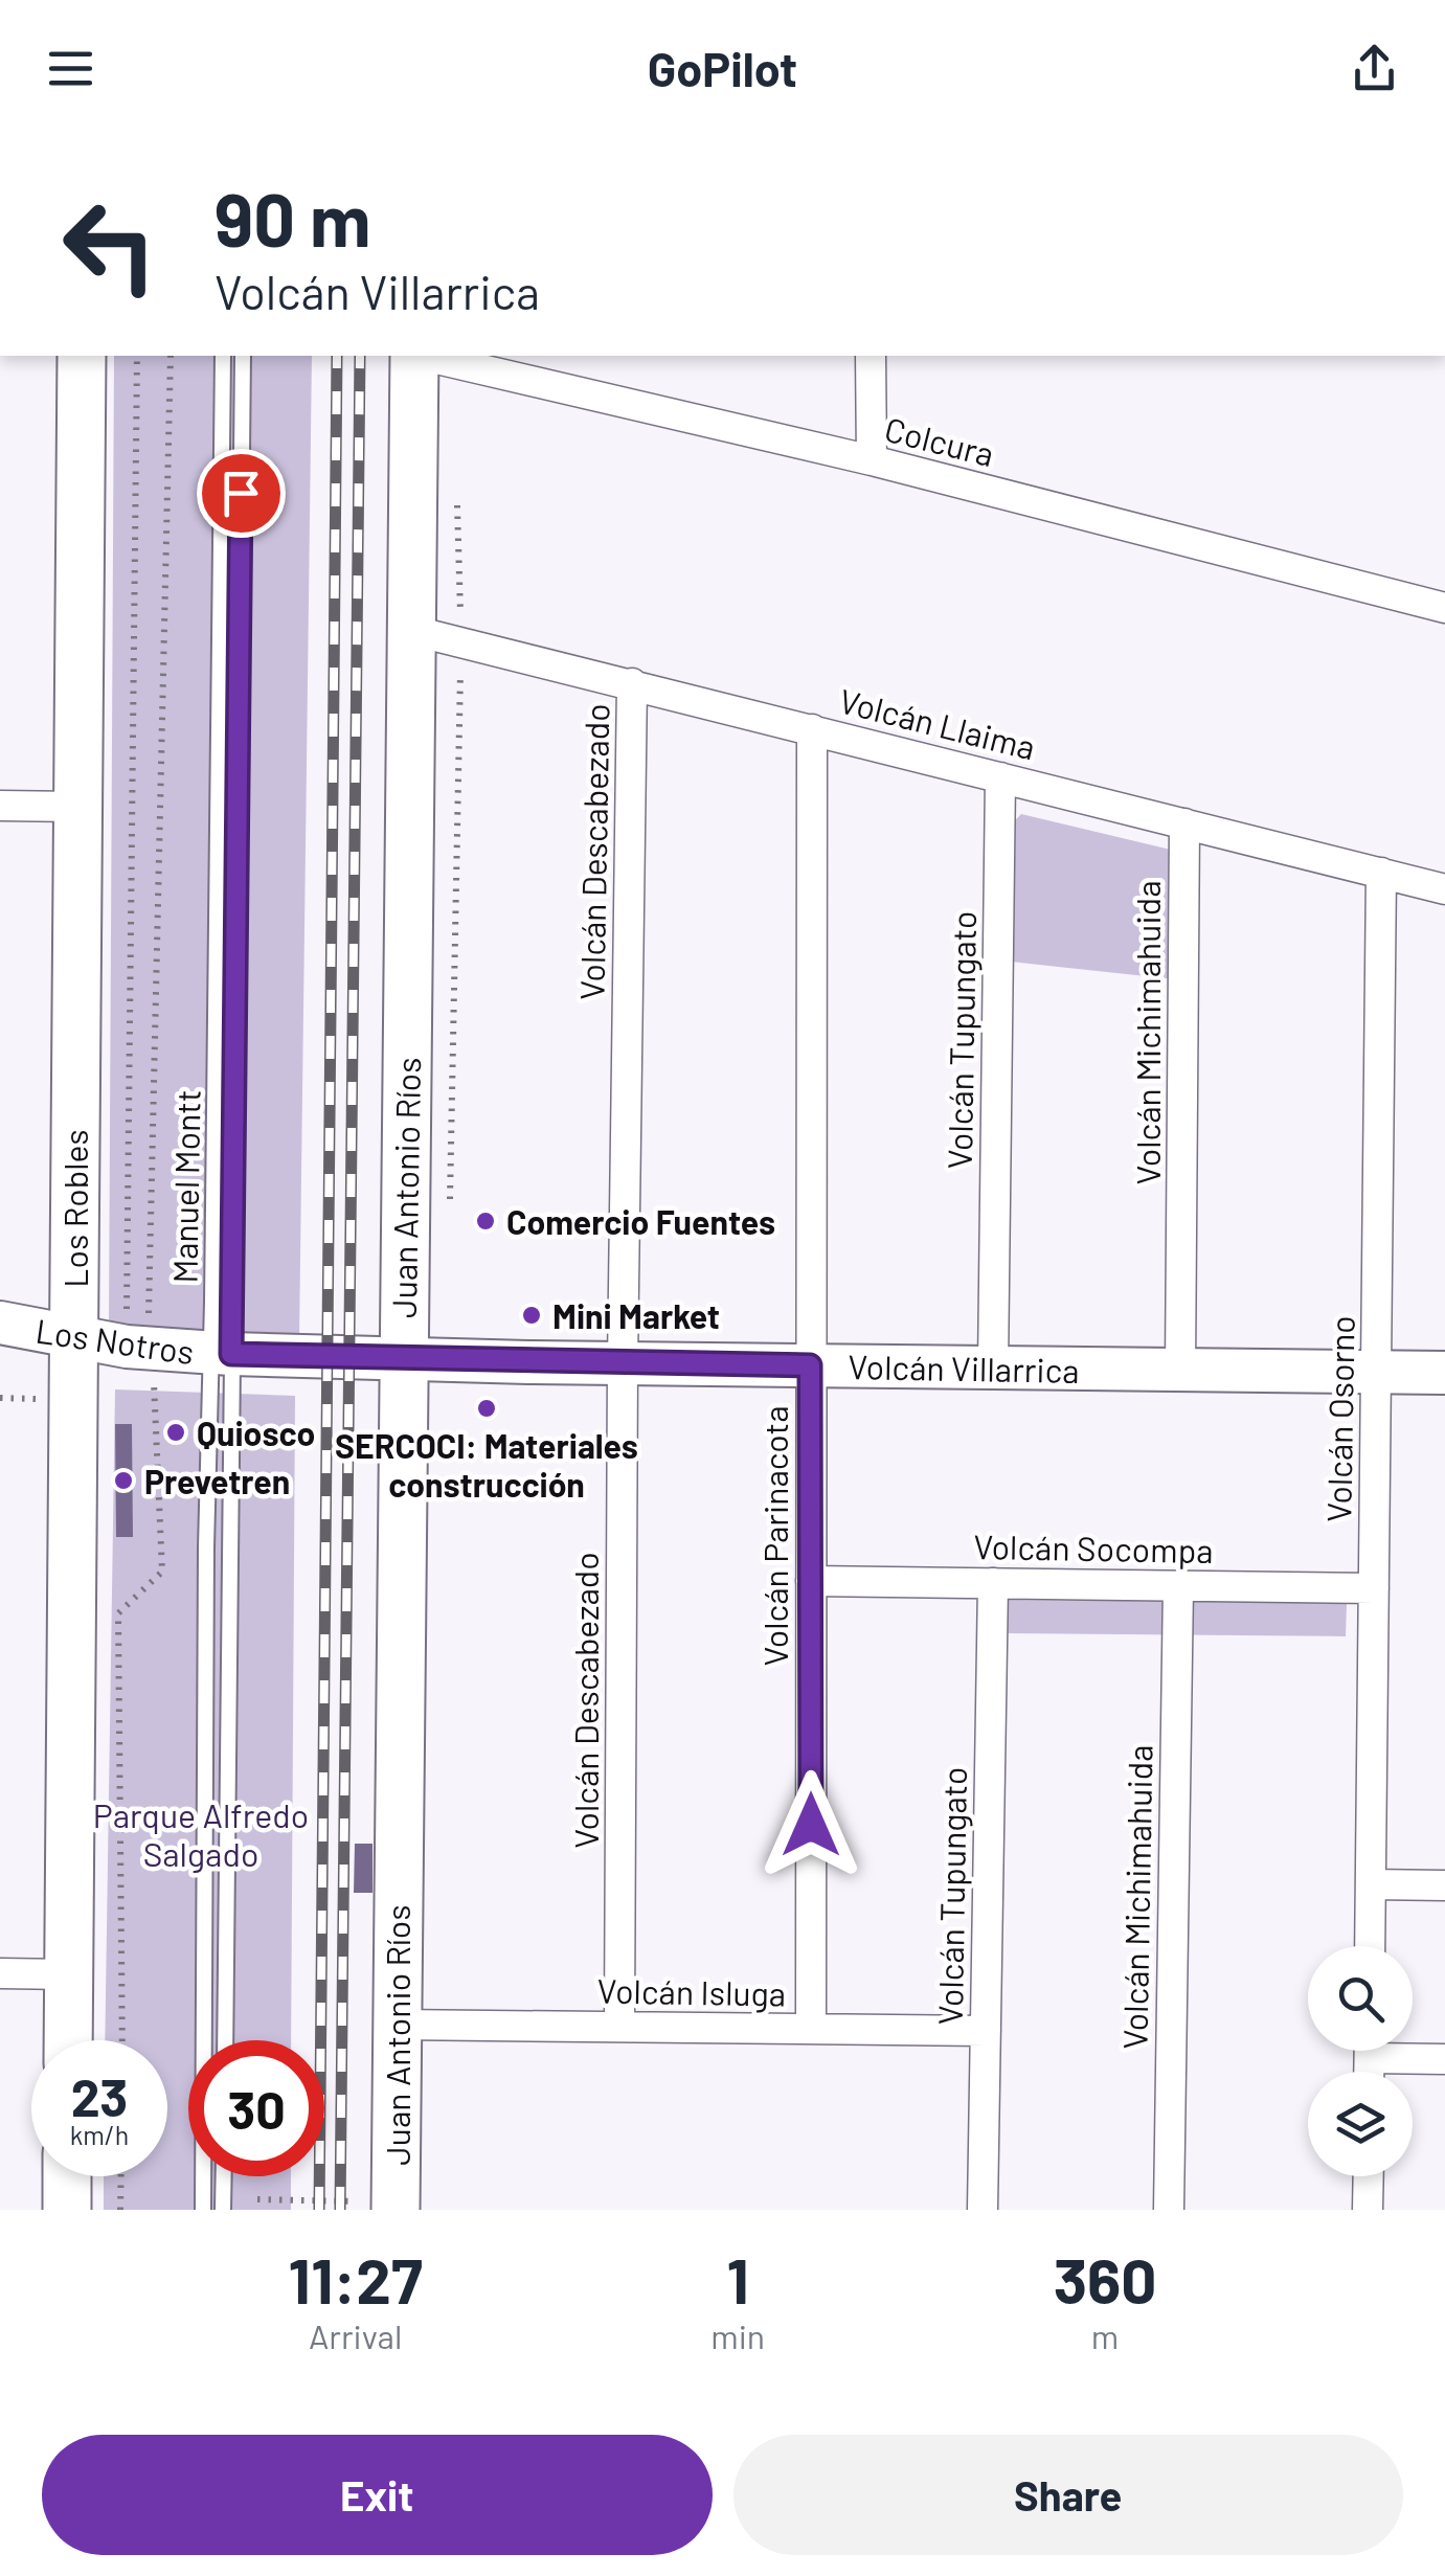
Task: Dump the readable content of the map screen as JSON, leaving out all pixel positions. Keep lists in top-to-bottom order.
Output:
{
  "streets": {
    "main road": ["Juan Antonio Ríos", "Los Robles"],
    "street": [
      "Colcura",
      "Volcán Llaima",
      "Volcán Descabezado",
      "Volcán Michimahuida",
      "Volcán Tupungato",
      "Los Notros",
      "Volcán Villarrica",
      "Volcán Osorno",
      "Volcán Parinacota",
      "Volcán Socompa",
      "Volcán Isluga"
    ],
    "lane": ["Manuel Montt"]
  },
  "crossings": [
    ["Volcán Llaima", "Volcán Descabezado"],
    ["Volcán Llaima", "Volcán Michimahuida"],
    ["Volcán Llaima", "Volcán Tupungato"],
    ["Volcán Llaima", "Juan Antonio Ríos"],
    ["Volcán Llaima", "Volcán Osorno"],
    ["Volcán Llaima", "Volcán Parinacota"],
    ["Volcán Descabezado", "Volcán Villarrica"],
    ["Volcán Descabezado", "Volcán Isluga"],
    ["Volcán Michimahuida", "Volcán Villarrica"],
    ["Volcán Michimahuida", "Volcán Socompa"],
    ["Volcán Tupungato", "Volcán Villarrica"],
    ["Volcán Tupungato", "Volcán Socompa"],
    ["Volcán Tupungato", "Volcán Isluga"],
    ["Manuel Montt", "Los Notros"],
    ["Manuel Montt", "Volcán Villarrica"],
    ["Juan Antonio Ríos", "Volcán Villarrica"],
    ["Juan Antonio Ríos", "Volcán Isluga"],
    ["Los Robles", "Los Notros"],
    ["Los Notros", "Volcán Villarrica"],
    ["Volcán Villarrica", "Volcán Osorno"],
    ["Volcán Villarrica", "Volcán Parinacota"],
    ["Volcán Osorno", "Volcán Socompa"],
    ["Volcán Parinacota", "Volcán Socompa"],
    ["Volcán Parinacota", "Volcán Isluga"]
  ],
  "parks": ["Parque Alfredo Salgado"],
  "places": [
    "Comercio Fuentes",
    "Mini Market",
    "SERCOCI: Materiales construcción",
    "Quiosco",
    "Prevetren"
  ],
  "page": {
    "header": "GoPilot",
    "turn": ["90 m", "Volcán Villarrica"],
    "speed": "23 km/h",
    "limit": "30",
    "eta": [
      "11:27",
      "Arrival",
      "1",
      "min",
      "360",
      "m"
    ],
    "buttons": ["Exit", "Share"]
  }
}
